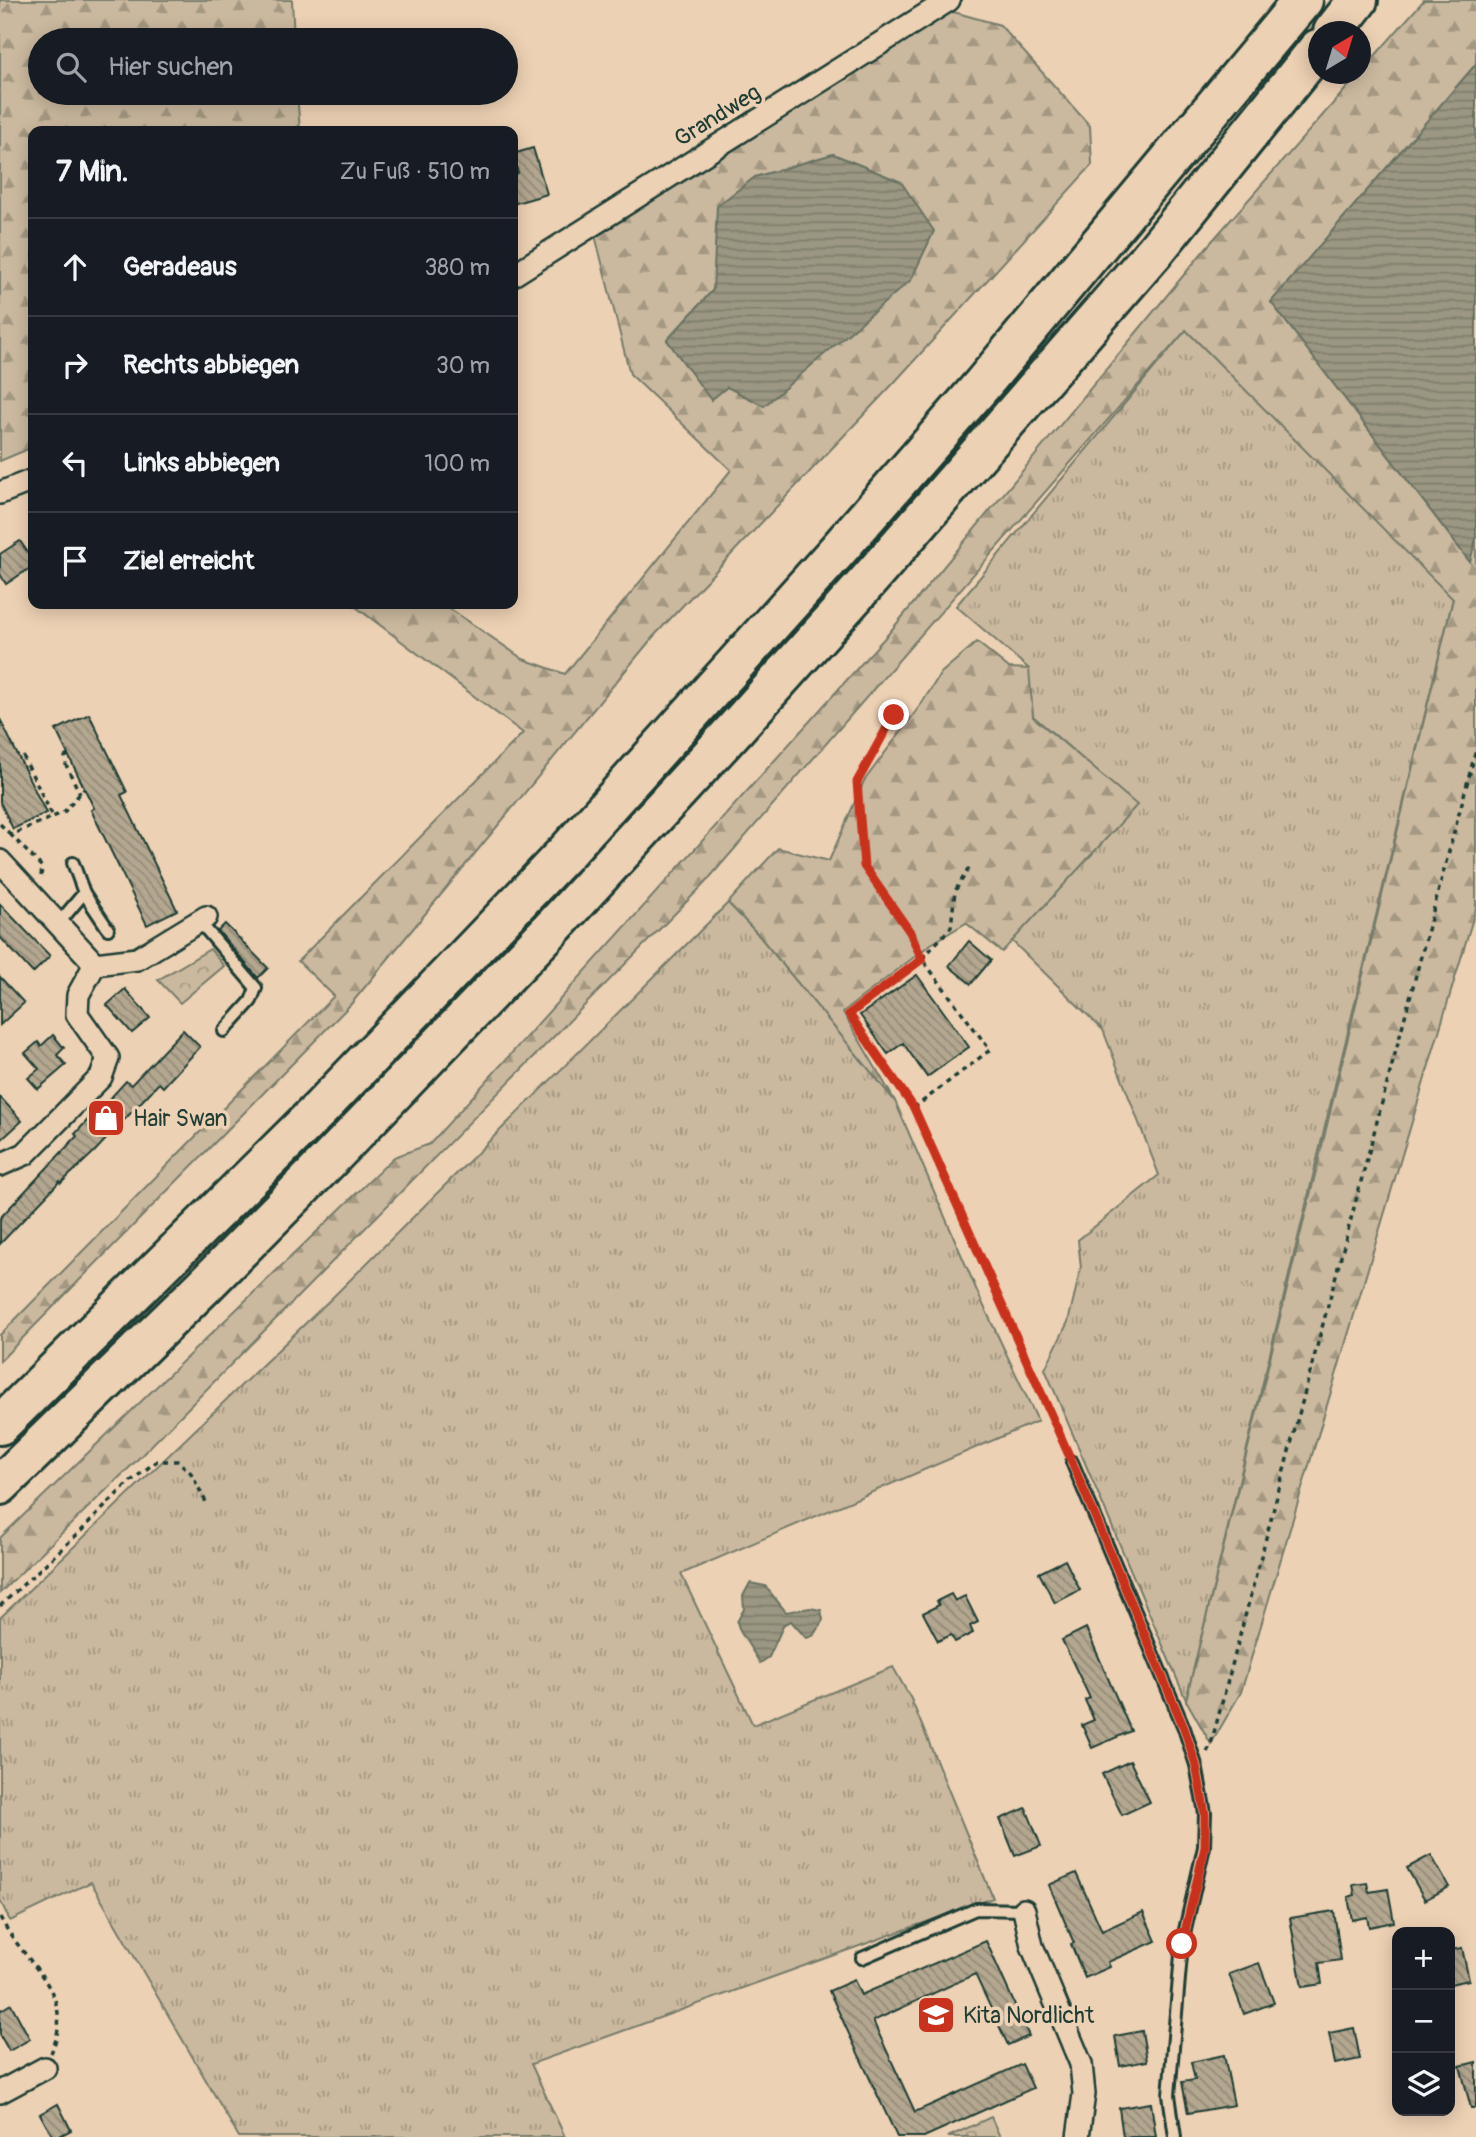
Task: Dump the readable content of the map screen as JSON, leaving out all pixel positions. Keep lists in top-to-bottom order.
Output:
{
  "streets": {
    "street": ["Grandweg"]
  },
  "places": {
    "shop": ["Hair Swan"],
    "school or university": ["Kita Nordlicht"]
  },
  "north": "top right",
  "page": {
    "search": "Hier suchen",
    "heading": ["7 Min.", "Zu Fuß · 510 m"],
    "list": [
      ["Geradeaus", "380 m"],
      ["Rechts abbiegen", "30 m"],
      ["Links abbiegen", "100 m"],
      "Ziel erreicht"
    ],
    "map_buttons": ["+", "−"]
  }
}
